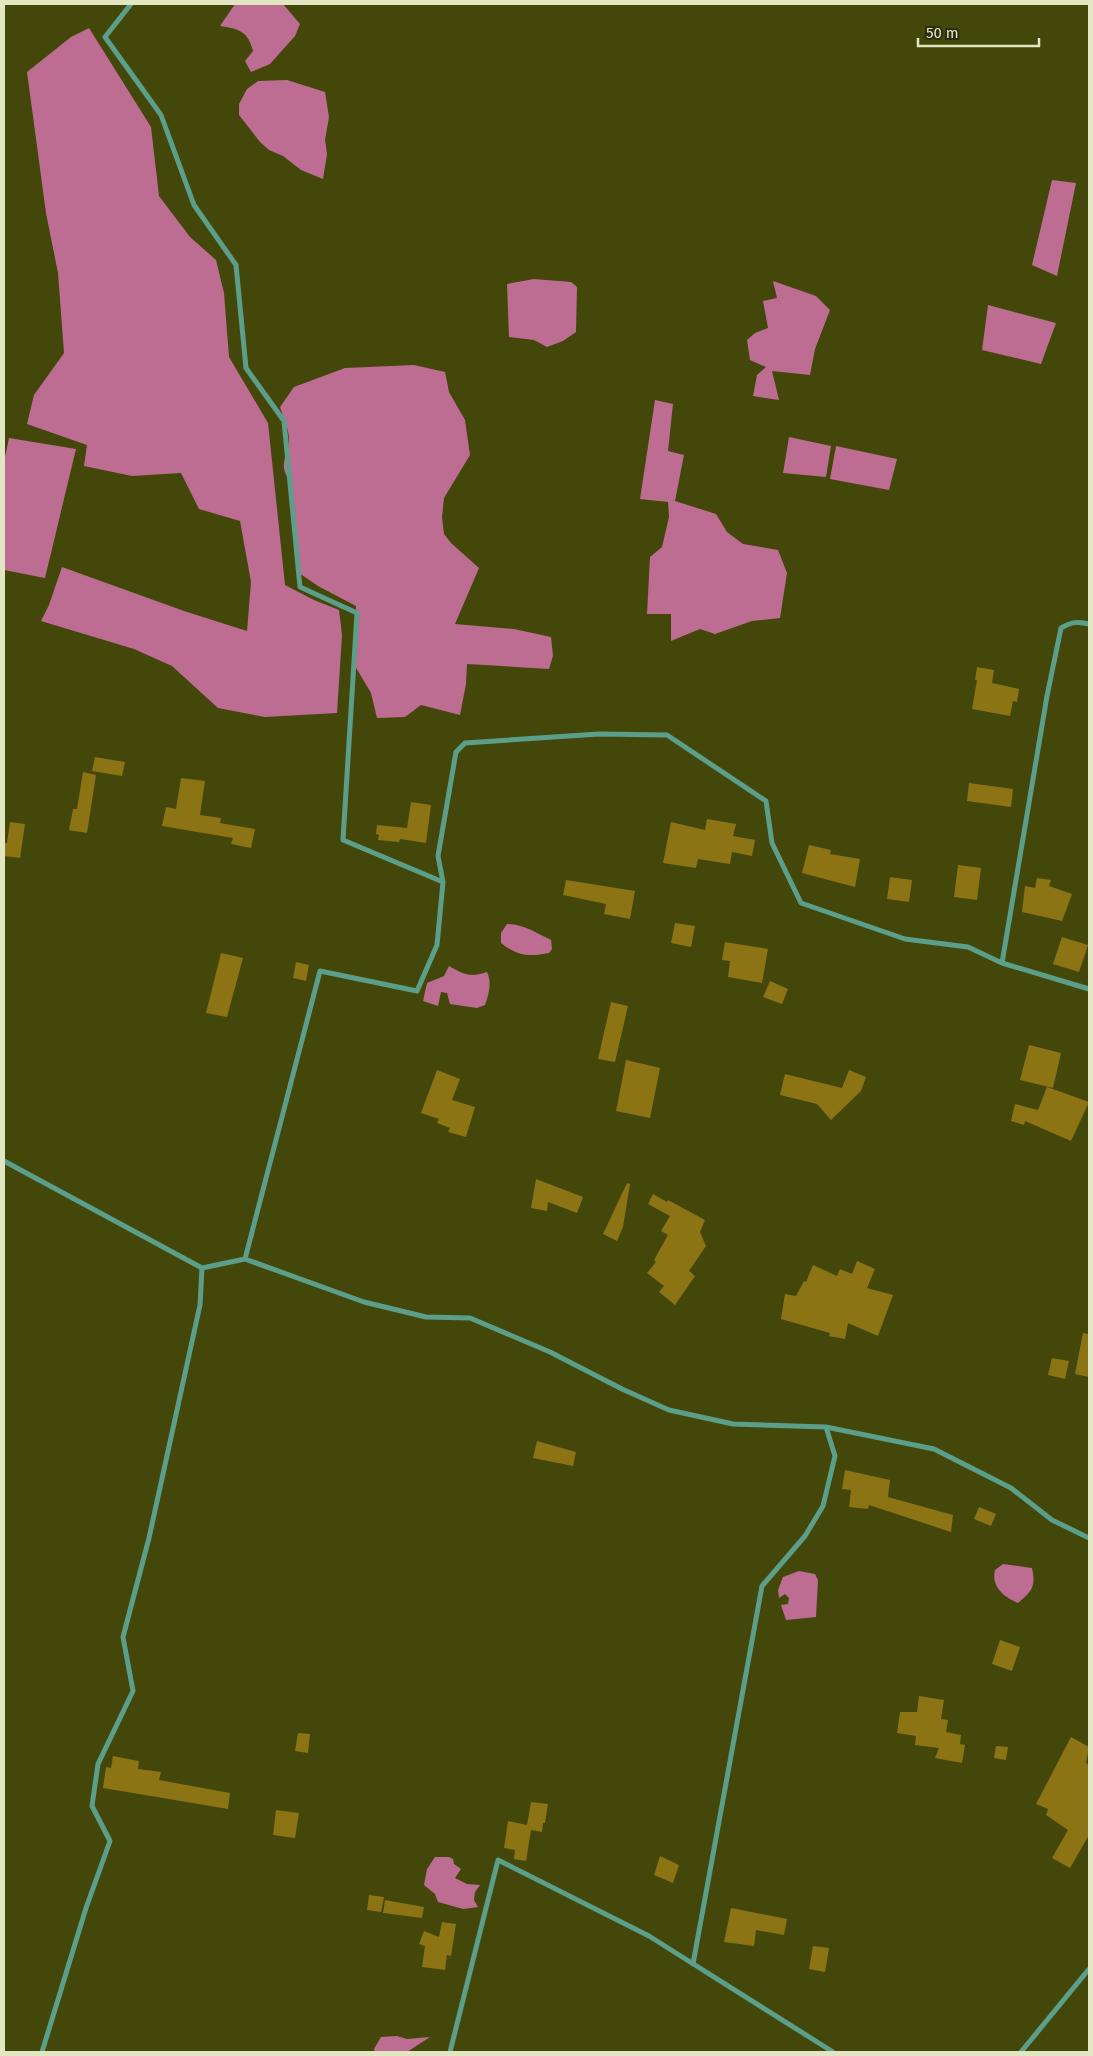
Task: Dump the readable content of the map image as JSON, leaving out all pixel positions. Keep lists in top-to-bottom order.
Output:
{
  "scale_bar": "50 m"
}
